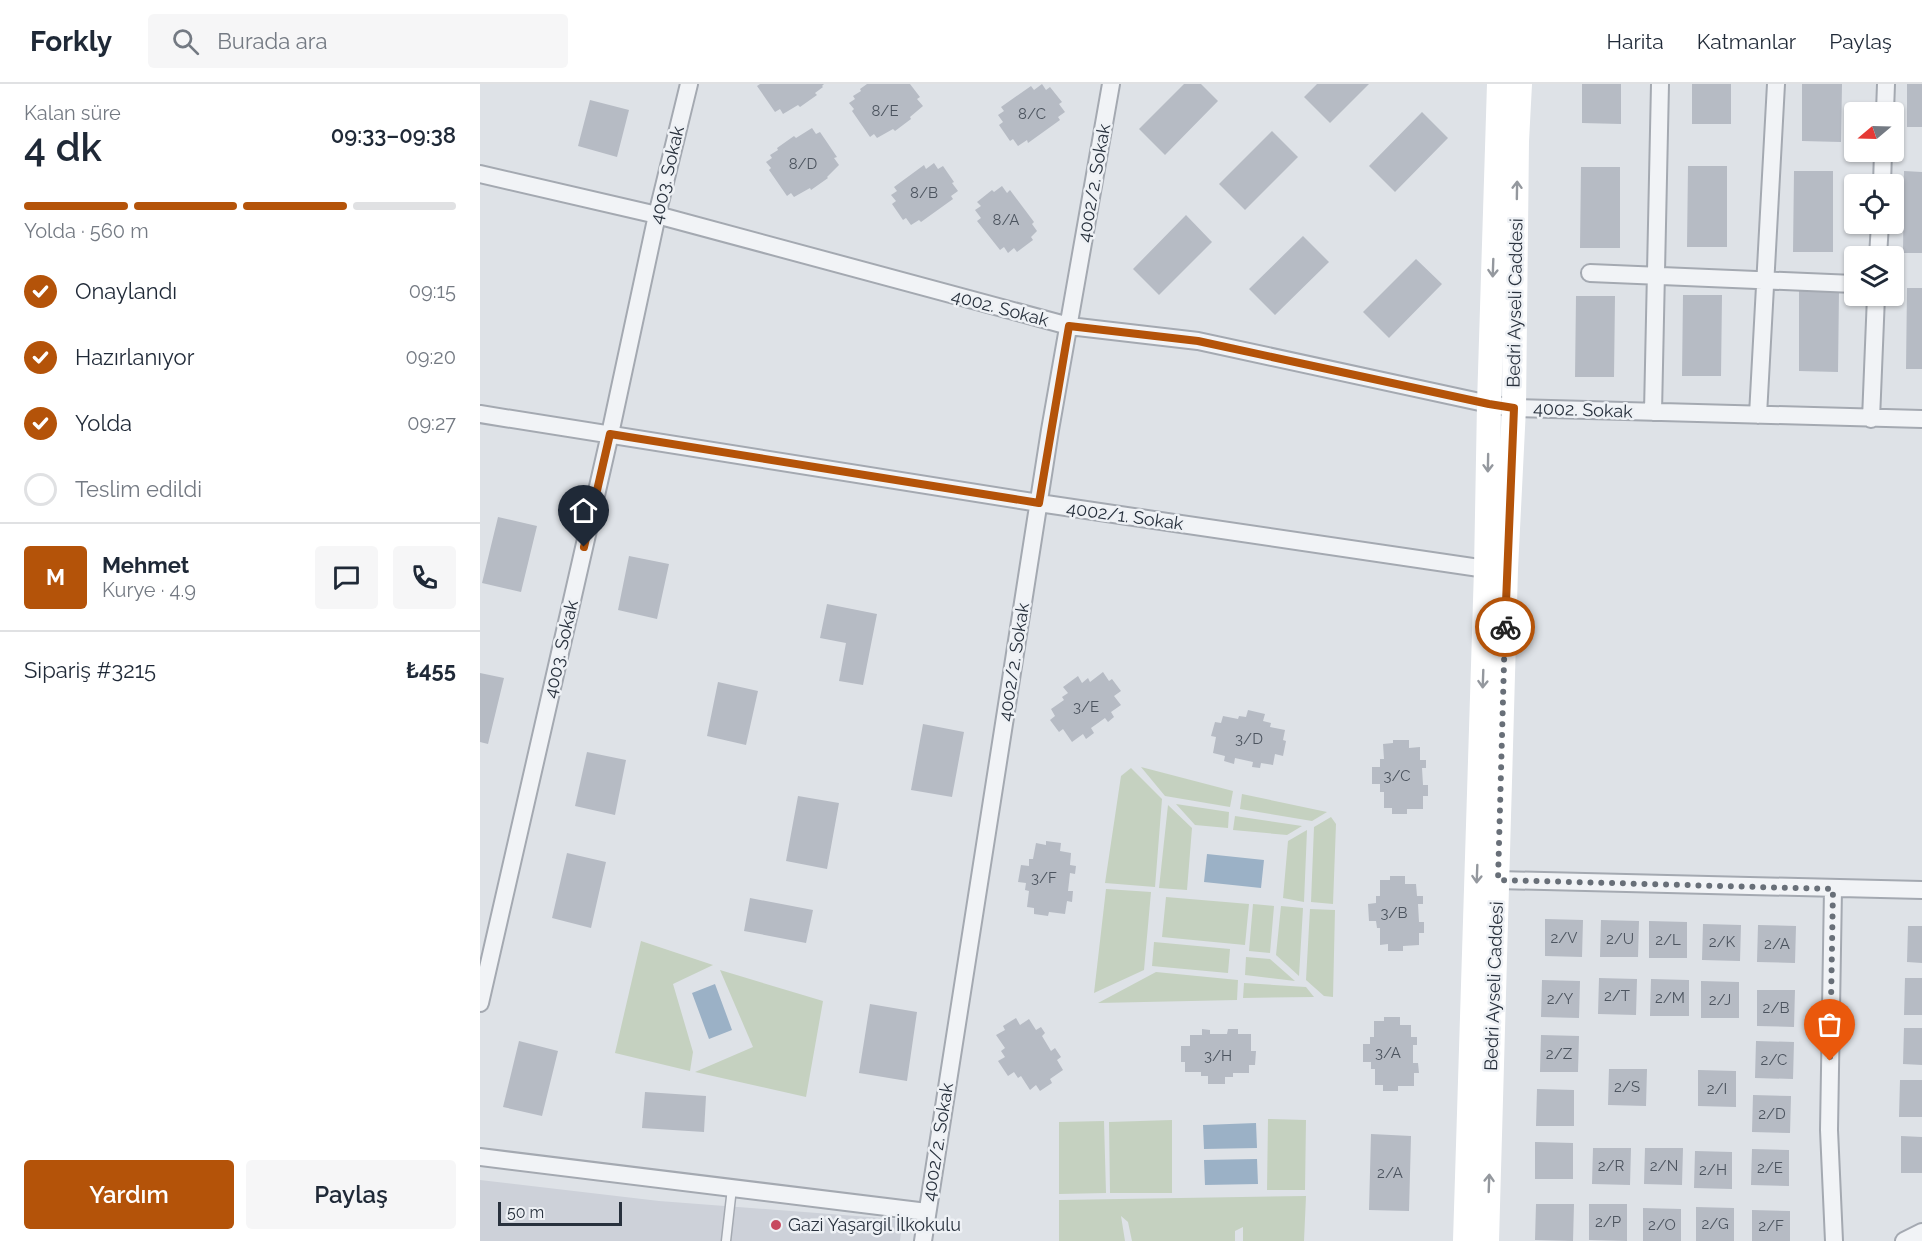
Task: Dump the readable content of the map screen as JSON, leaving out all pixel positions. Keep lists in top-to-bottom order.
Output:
{
  "streets": {
    "main road": ["Bedri Ayseli Caddesi"],
    "street": [
      "4003. Sokak",
      "4002/2. Sokak",
      "4002. Sokak",
      "4002/1. Sokak"
    ]
  },
  "crossings": [
    ["4003. Sokak", "4002. Sokak"],
    ["4003. Sokak", "4002/1. Sokak"],
    ["4002/2. Sokak", "4002. Sokak"],
    ["4002/2. Sokak", "4002/1. Sokak"],
    ["Bedri Ayseli Caddesi", "4002. Sokak"],
    ["Bedri Ayseli Caddesi", "4002/1. Sokak"]
  ],
  "places": ["Gazi Yaşargil İlkokulu"],
  "house_numbers": [
    "8/E",
    "8/C",
    "8/D",
    "8/B",
    "8/A",
    "3/E",
    "3/D",
    "3/C",
    "3/F",
    "3/B",
    "2/V",
    "2/U",
    "2/L",
    "2/K",
    "2/A",
    "2/T",
    "2/M",
    "2/Y",
    "2/J",
    "2/B",
    "3/A",
    "2/Z",
    "3/H",
    "2/C",
    "2/S",
    "2/I",
    "2/D",
    "2/R",
    "2/N",
    "2/E",
    "2/H",
    "2/A",
    "2/P",
    "2/G",
    "2/O",
    "2/F"
  ],
  "scale_bar": "50 m",
  "north": "left",
  "page": {
    "header": "Forkly",
    "search": "Burada ara",
    "nav": ["Harita", "Katmanlar", "Paylaş"],
    "heading": ["4 dk", "Kalan süre", "09:33–09:38"],
    "panel": [
      "Mehmet",
      "Kurye · 4.9",
      "Sipariş #3215",
      "₺455"
    ],
    "bar": "Yolda · 560 m",
    "list": [
      ["Onaylandı", "09:15"],
      ["Hazırlanıyor", "09:20"],
      ["Yolda", "09:27"],
      "Teslim edildi"
    ],
    "round": "M",
    "buttons": ["Yardım", "Paylaş"],
    "scale": "50 m"
  }
}
